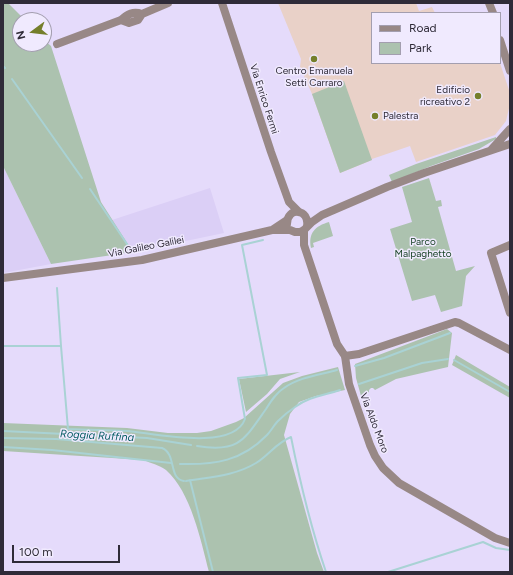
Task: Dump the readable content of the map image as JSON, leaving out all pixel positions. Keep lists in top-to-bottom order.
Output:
{
  "streets": {
    "street": ["Via Enrico Fermi", "Via Galileo Galilei", "Via Aldo Moro"]
  },
  "crossings": [
    ["Via Galileo Galilei", "Via Aldo Moro"]
  ],
  "water": ["Roggia Ruffina"],
  "parks": ["Parco Malpaghetto"],
  "places": ["Centro Emanuela Setti Carraro", "Edificio ricreativo 2", "Palestra"],
  "legend": ["Road", "Park"],
  "scale_bar": "100 m",
  "north": "left"
}
